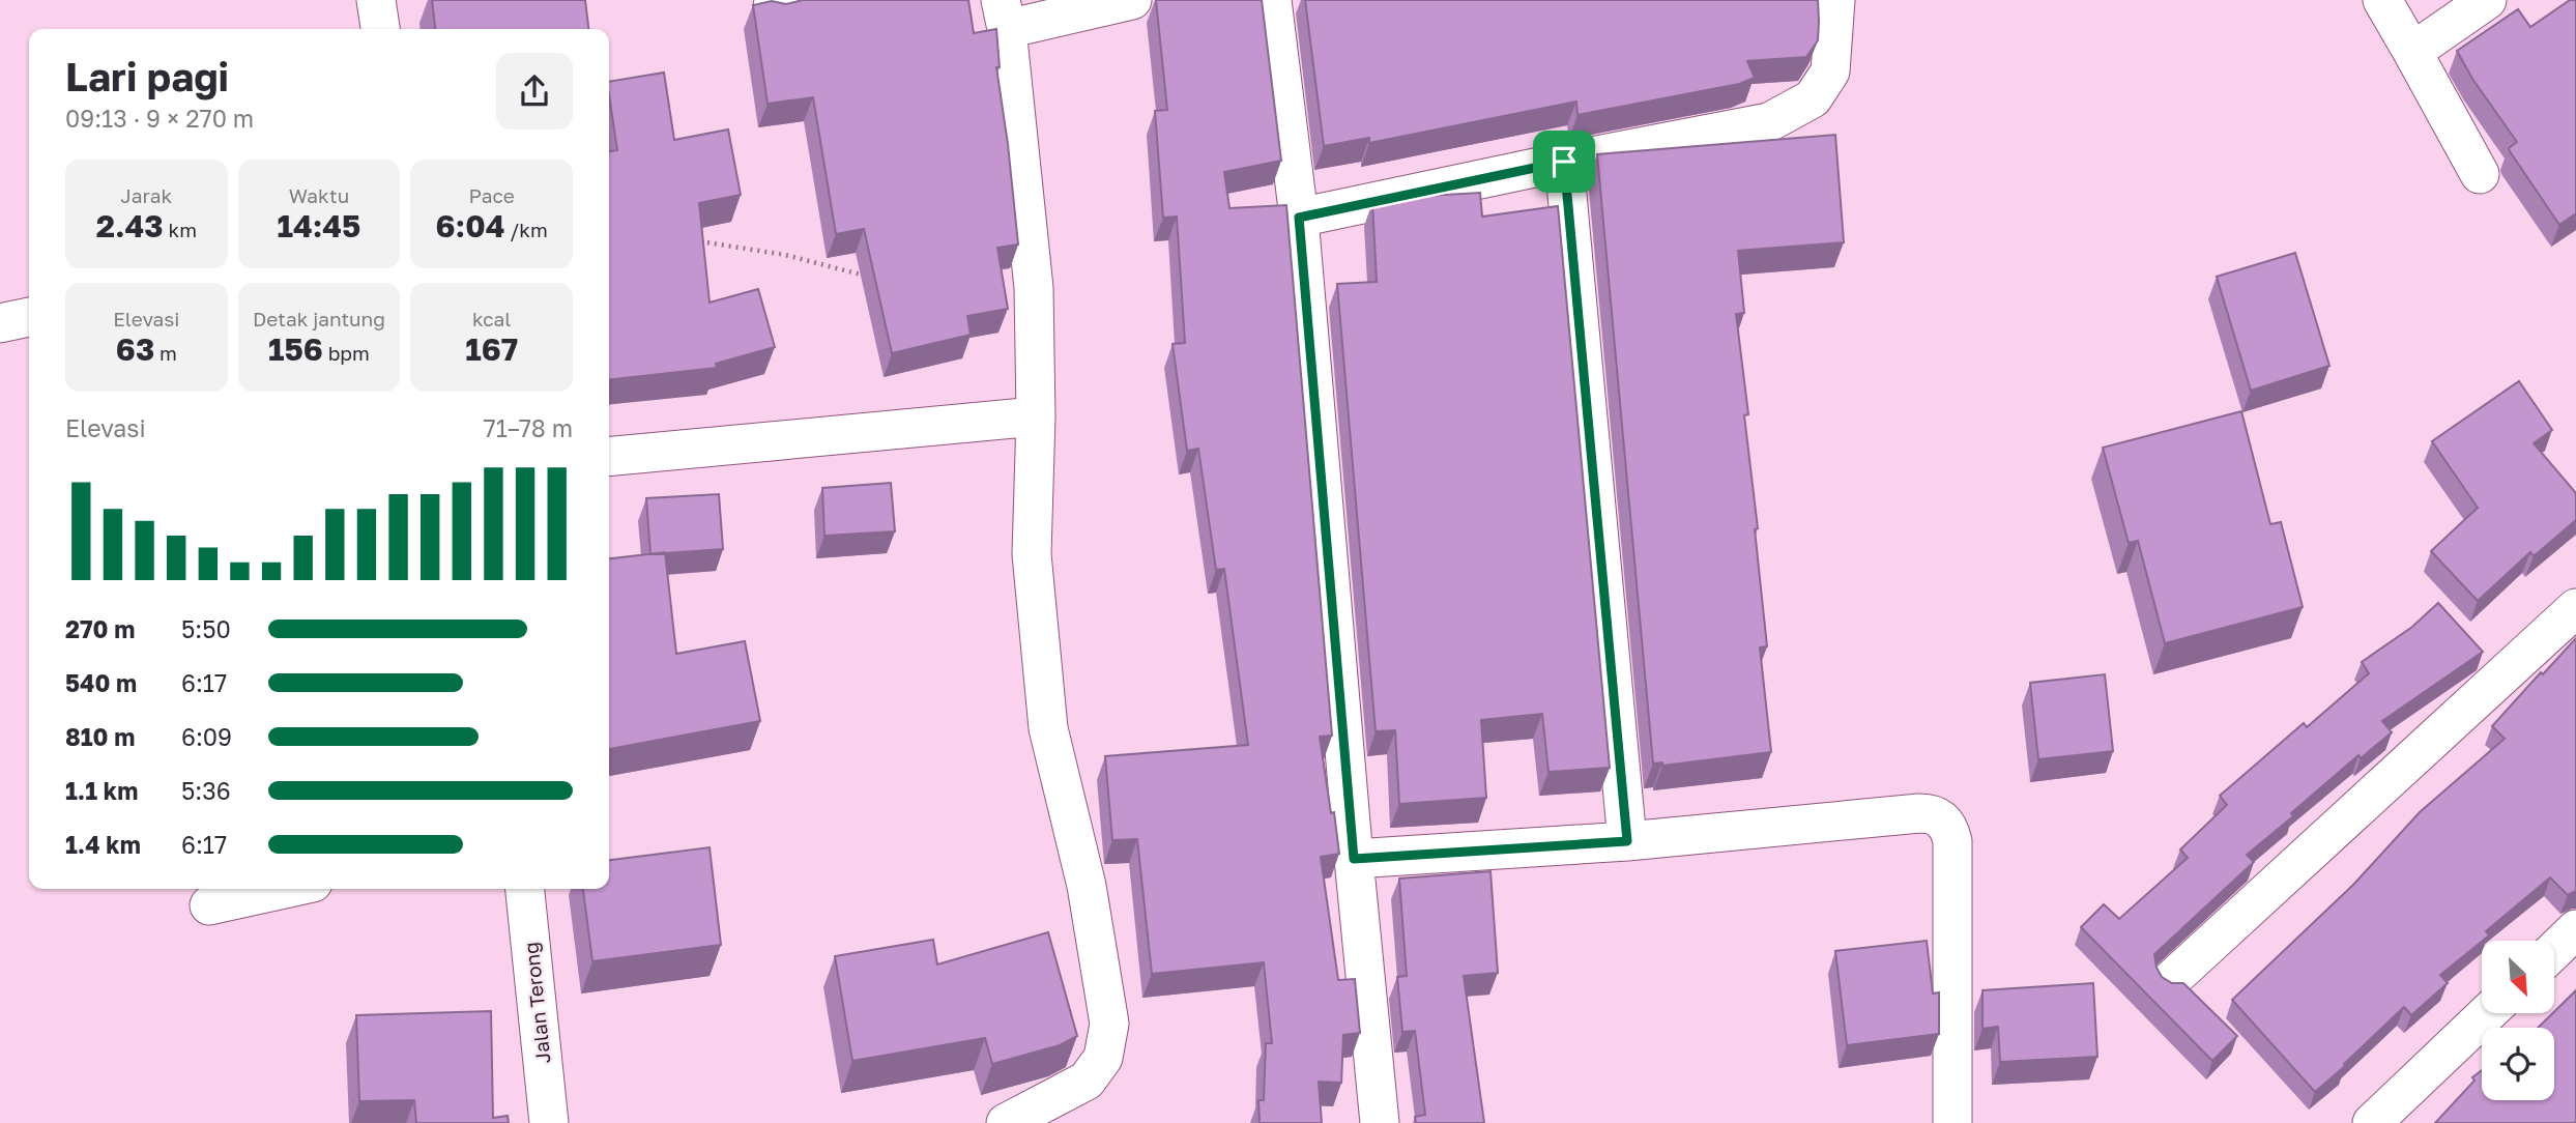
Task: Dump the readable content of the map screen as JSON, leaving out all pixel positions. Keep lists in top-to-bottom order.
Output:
{
  "streets": {
    "street": ["Jalan Terong"]
  },
  "north": "bottom right",
  "page": {
    "heading": ["Lari pagi", "09:13 · 9 × 270 m"],
    "stats": [
      ["Jarak", "2.43 km"],
      ["Waktu", "14:45"],
      ["Pace", "6:04 /km"],
      ["Elevasi", "63 m"],
      ["Detak jantung", "156 bpm"],
      ["kcal", "167"]
    ],
    "chart": ["Elevasi", "71–78 m"],
    "list": [
      {
        "name": "270 m",
        "note": "5:50"
      },
      {
        "name": "540 m",
        "note": "6:17"
      },
      {
        "name": "810 m",
        "note": "6:09"
      },
      {
        "name": "1.1 km",
        "note": "5:36"
      },
      {
        "name": "1.4 km",
        "note": "6:17"
      }
    ]
  }
}
